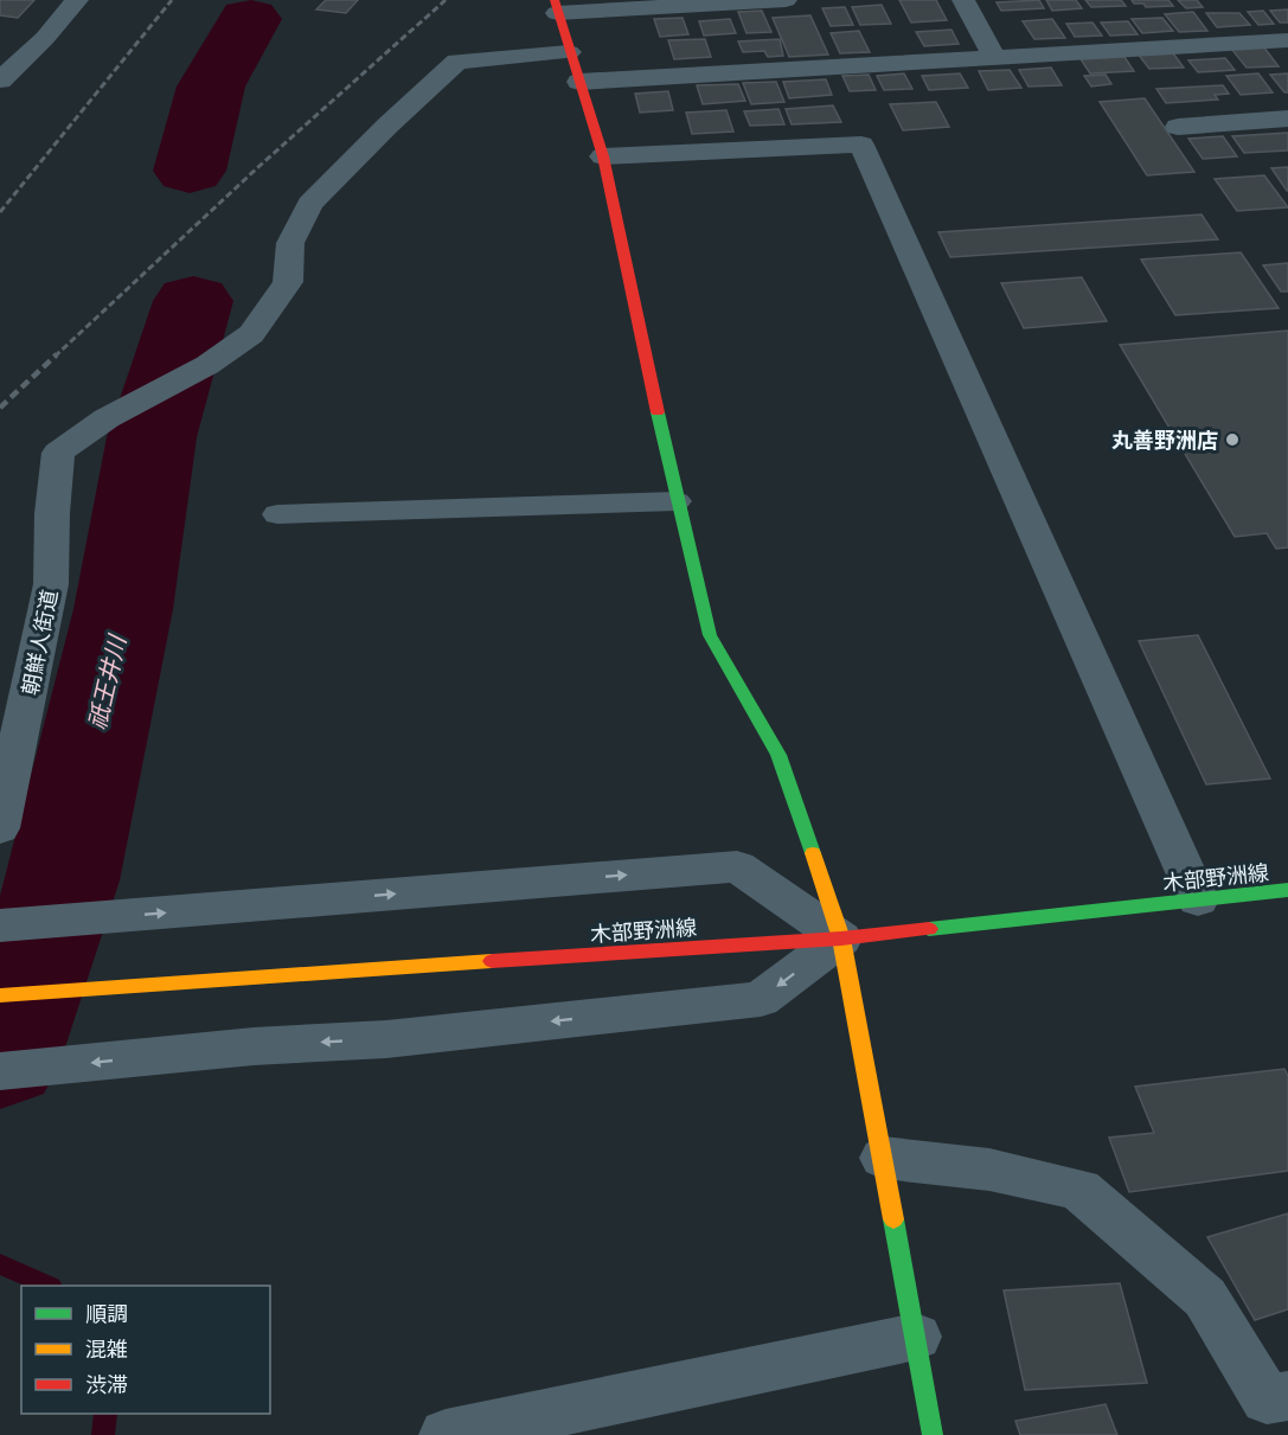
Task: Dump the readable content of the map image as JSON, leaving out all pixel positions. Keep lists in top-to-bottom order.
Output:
{
  "streets": {
    "street": ["朝鮮人街道", "木部野洲線"]
  },
  "water": ["祇王井川"],
  "places": ["丸善野洲店"],
  "legend": ["順調", "混雑", "渋滞"]
}
